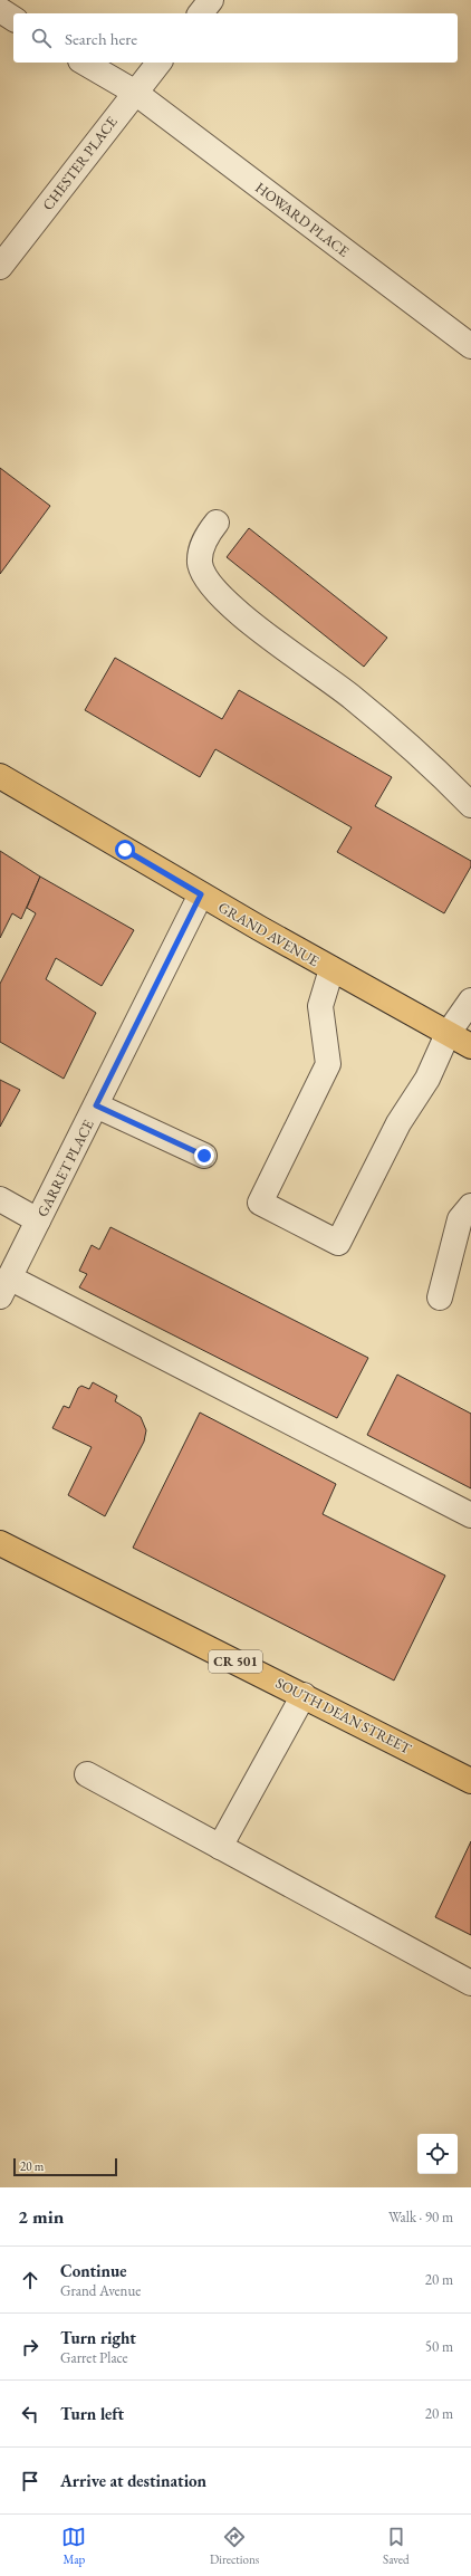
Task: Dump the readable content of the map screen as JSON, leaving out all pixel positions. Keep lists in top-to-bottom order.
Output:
{
  "streets": {
    "main road": ["GRAND AVENUE", "CR 501", "SOUTH DEAN STREET"],
    "street": ["CHESTER PLACE", "HOWARD PLACE", "GARRET PLACE"]
  },
  "crossings": [
    ["CHESTER PLACE", "HOWARD PLACE"],
    ["GRAND AVENUE", "GARRET PLACE"]
  ],
  "scale_bar": "20 m",
  "page": {
    "search": "Search here",
    "scale": "20 m",
    "heading": ["2 min", "Walk · 90 m"],
    "list": [
      ["Continue", "Grand Avenue", "20 m"],
      ["Turn right", "Garret Place", "50 m"],
      ["Turn left", "20 m"],
      "Arrive at destination"
    ],
    "nav": ["Map", "Directions", "Saved"]
  }
}
